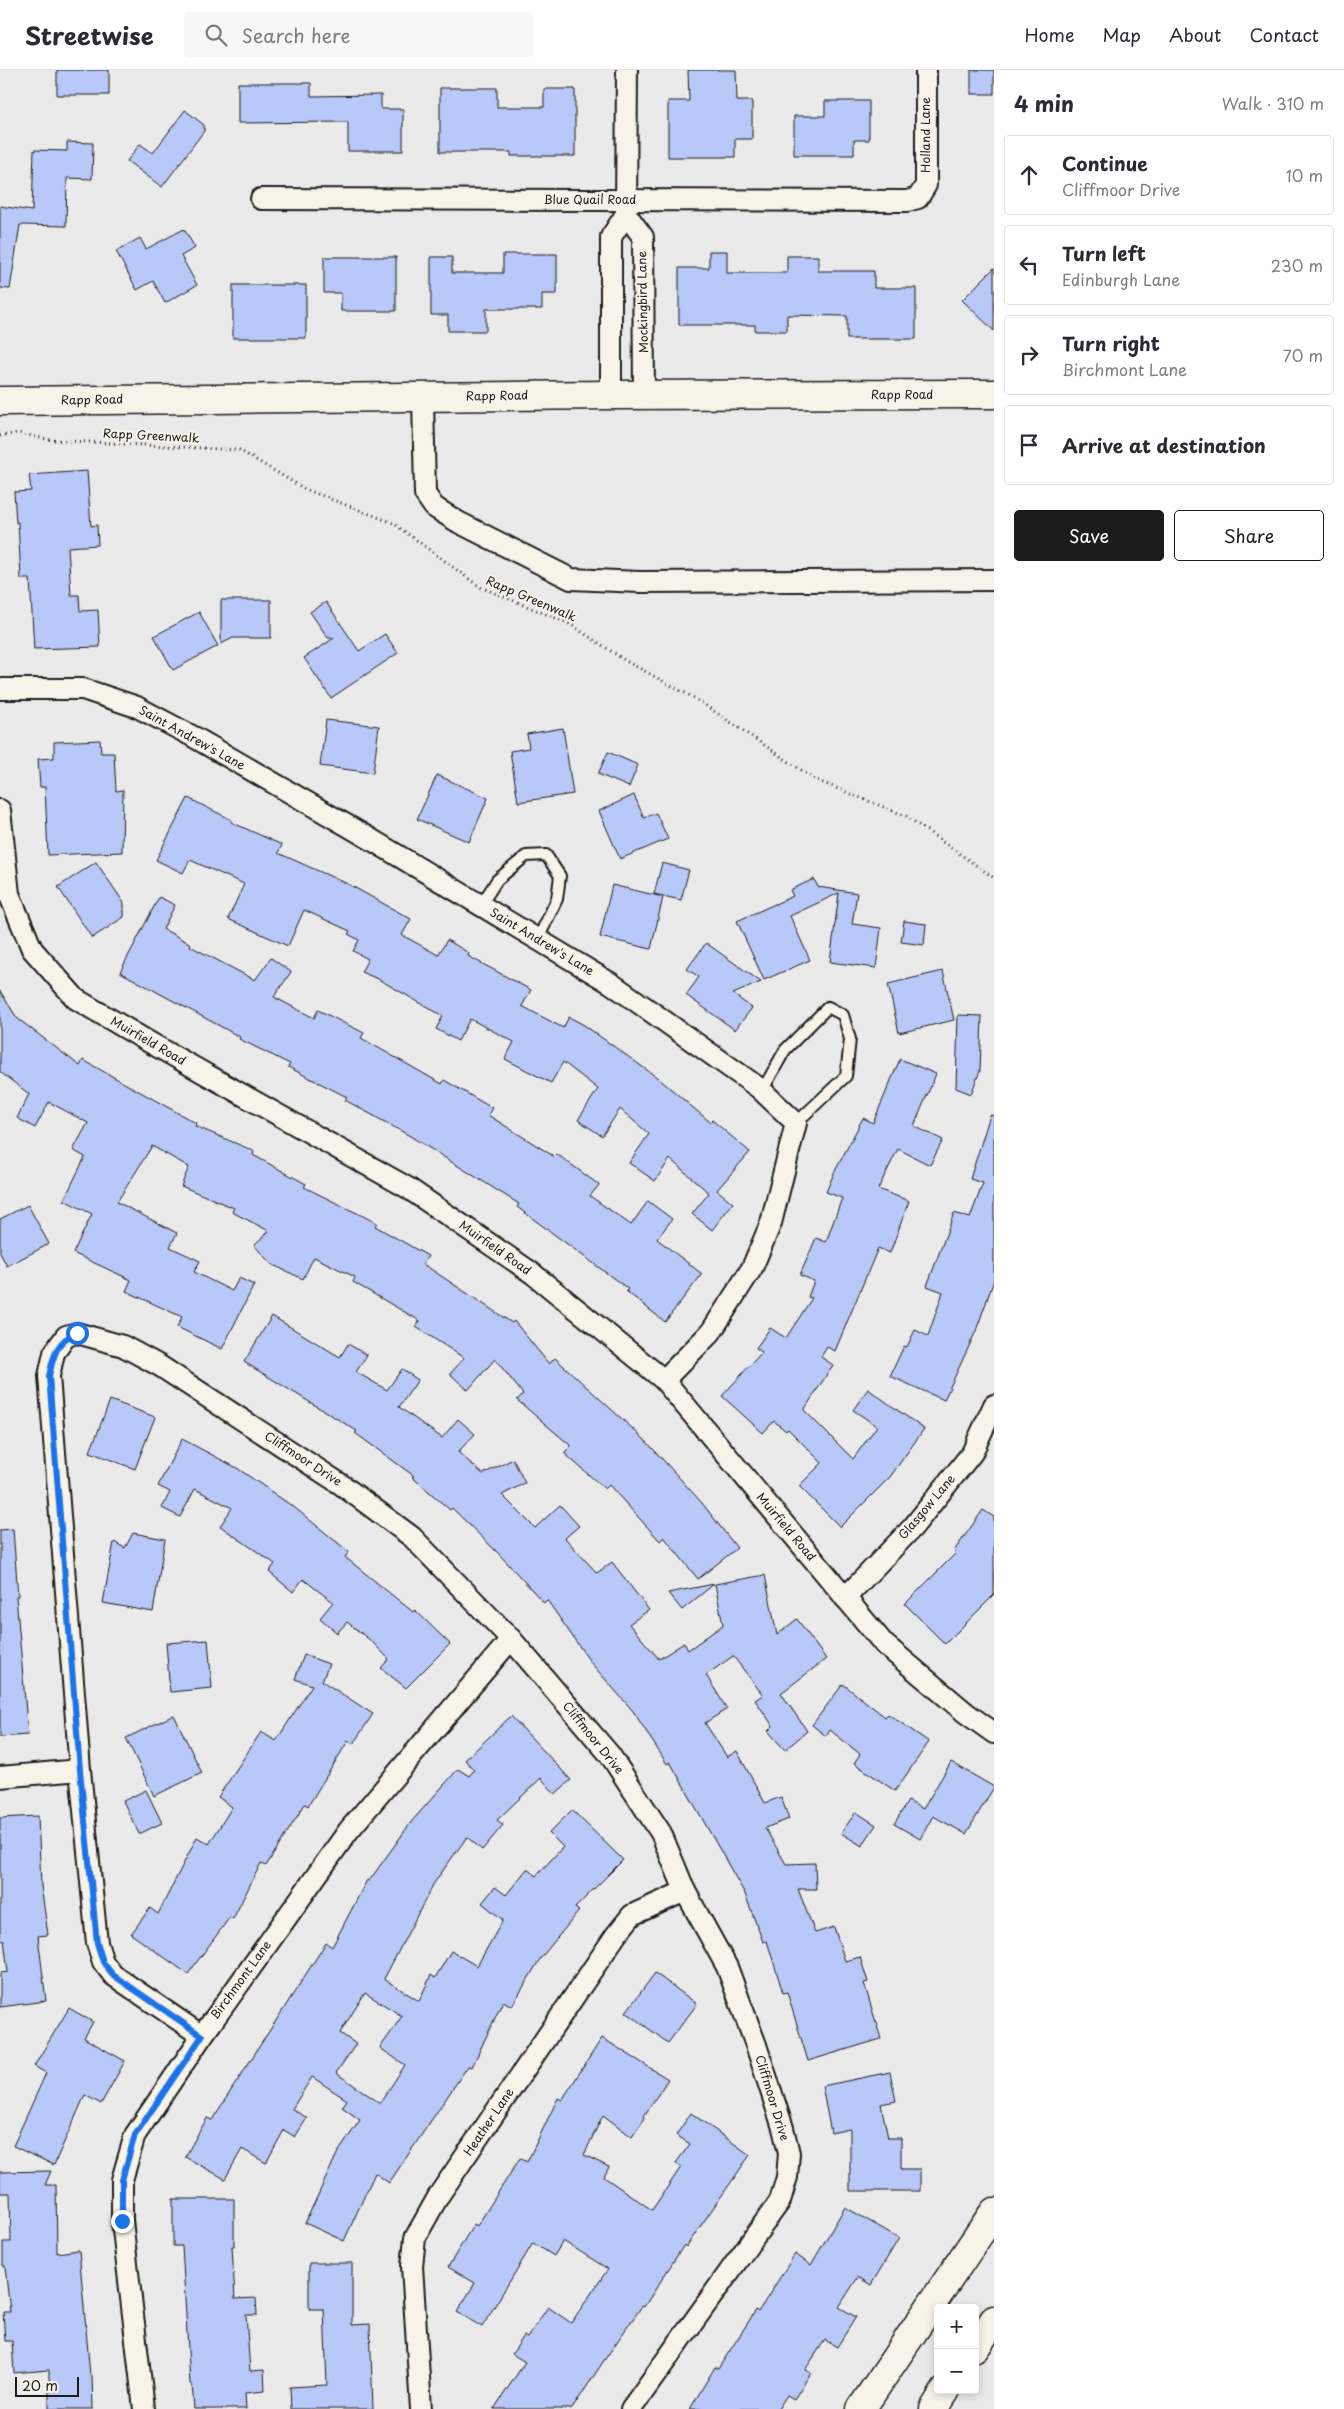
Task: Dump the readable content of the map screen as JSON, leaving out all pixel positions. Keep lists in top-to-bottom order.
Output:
{
  "streets": {
    "street": [
      "Holland Lane",
      "Blue Quail Road",
      "Mockingbird Lane",
      "Rapp Road",
      "Saint Andrew's Lane",
      "Muirfield Road",
      "Cliffmoor Drive",
      "Glasgow Lane",
      "Birchmont Lane",
      "Heather Lane"
    ],
    "path": ["Rapp Greenwalk"]
  },
  "crossings": [
    ["Holland Lane", "Blue Quail Road"],
    ["Blue Quail Road", "Mockingbird Lane"],
    ["Mockingbird Lane", "Rapp Road"],
    ["Muirfield Road", "Glasgow Lane"],
    ["Cliffmoor Drive", "Birchmont Lane"],
    ["Cliffmoor Drive", "Heather Lane"]
  ],
  "scale_bar": "20 m",
  "page": {
    "header": "Streetwise",
    "search": "Search here",
    "nav": [
      "Home",
      "Map",
      "About",
      "Contact"
    ],
    "heading": ["4 min", "Walk · 310 m"],
    "list": [
      ["Continue", "Cliffmoor Drive", "10 m"],
      ["Turn left", "Edinburgh Lane", "230 m"],
      ["Turn right", "Birchmont Lane", "70 m"],
      "Arrive at destination"
    ],
    "buttons": ["Save", "Share"],
    "map_buttons": ["+", "−"],
    "scale": "20 m"
  }
}
